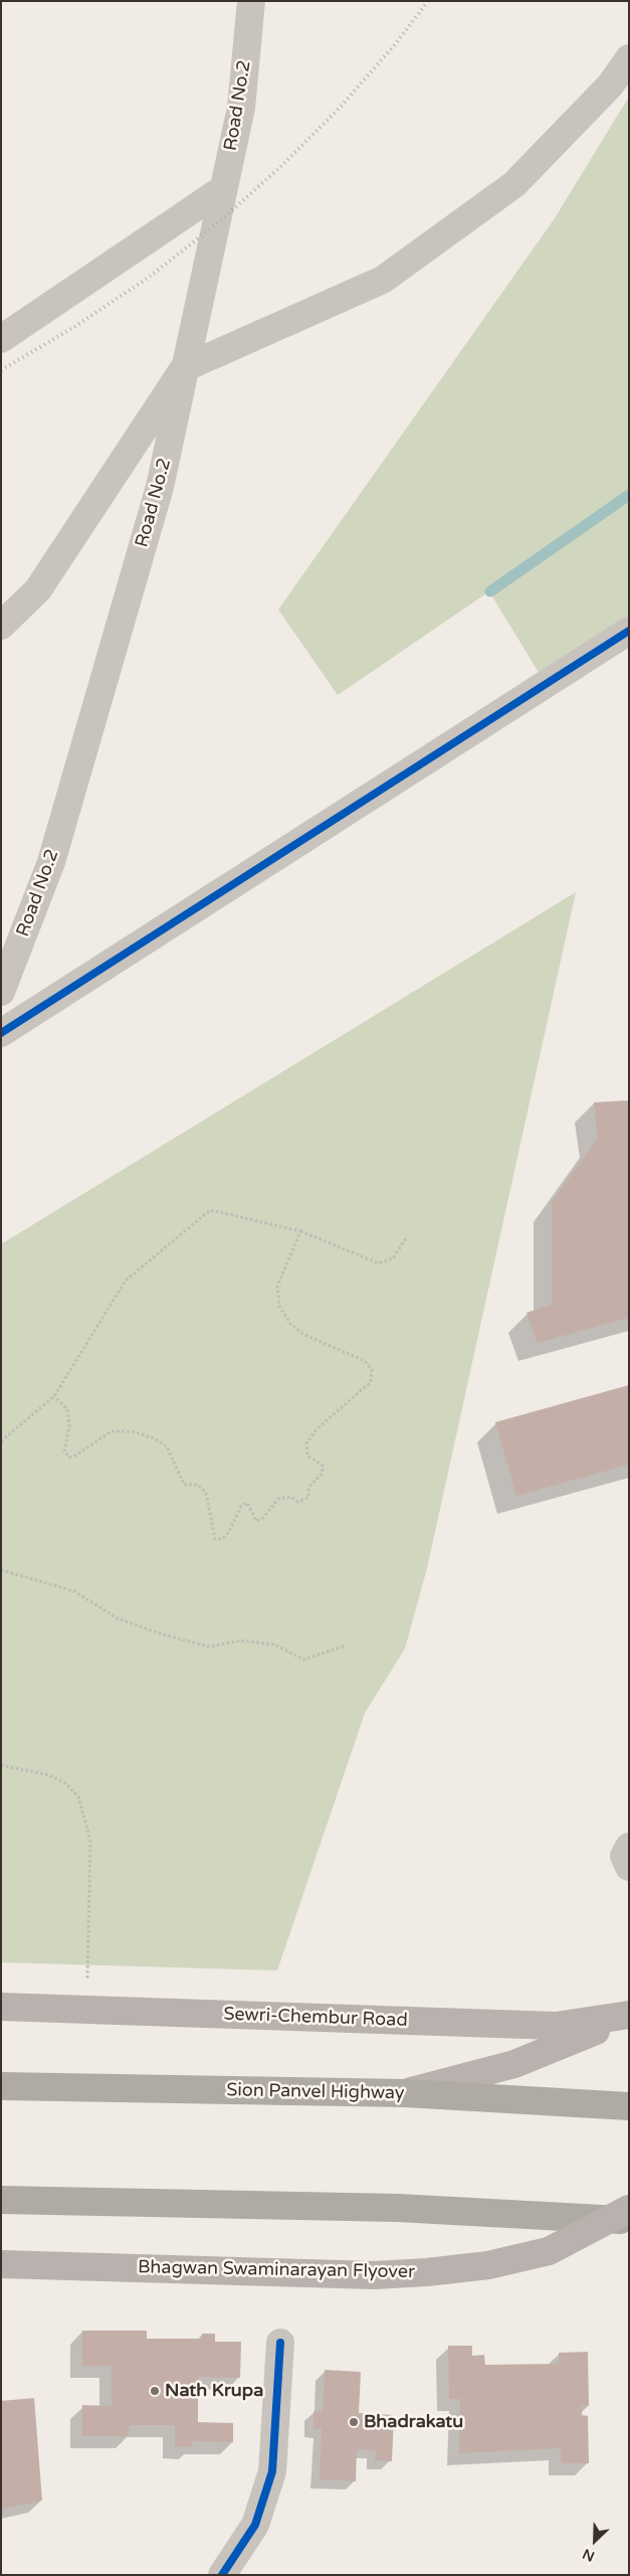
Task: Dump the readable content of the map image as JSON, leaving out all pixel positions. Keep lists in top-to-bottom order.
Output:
{
  "streets": {
    "highway": ["Sion Panvel Highway"],
    "main road": ["Sewri-Chembur Road", "Bhagwan Swaminarayan Flyover"],
    "street": ["Road No.2"]
  },
  "places": ["Nath Krupa", "Bhadrakatu"],
  "north": "bottom left"
}
